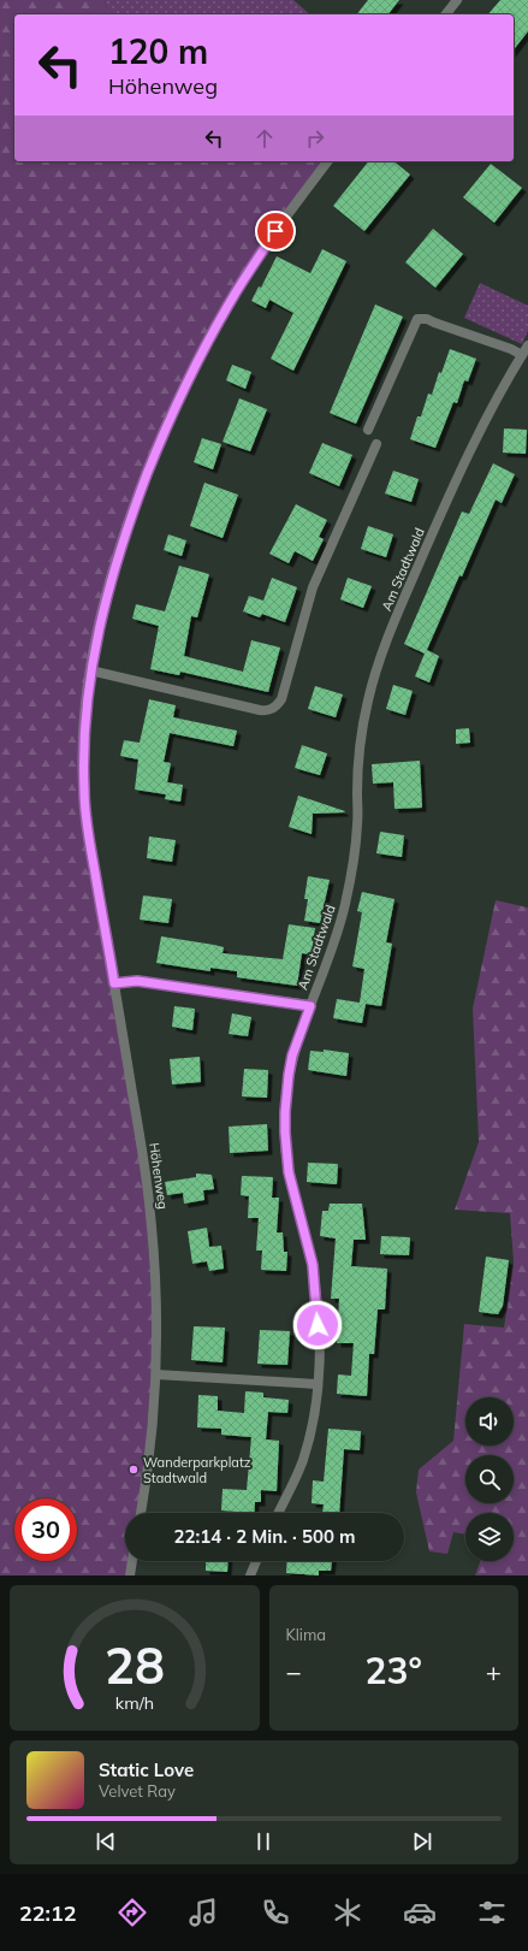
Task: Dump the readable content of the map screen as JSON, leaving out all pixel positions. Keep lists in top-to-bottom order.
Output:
{
  "streets": {
    "street": ["Am Stadtwald", "Höhenweg"]
  },
  "places": ["Wanderparkplatz Stadtwald"],
  "page": {
    "turn": ["120 m", "Höhenweg"],
    "limit": "30",
    "trip": "22:14 · 2 Min. · 500 m",
    "tile": "Klima",
    "heat": ["−", "23°", "+"],
    "song": ["Static Love", "Velvet Ray"],
    "tabs": "22:12",
    "gauge": ["28", "km/h"]
  }
}
